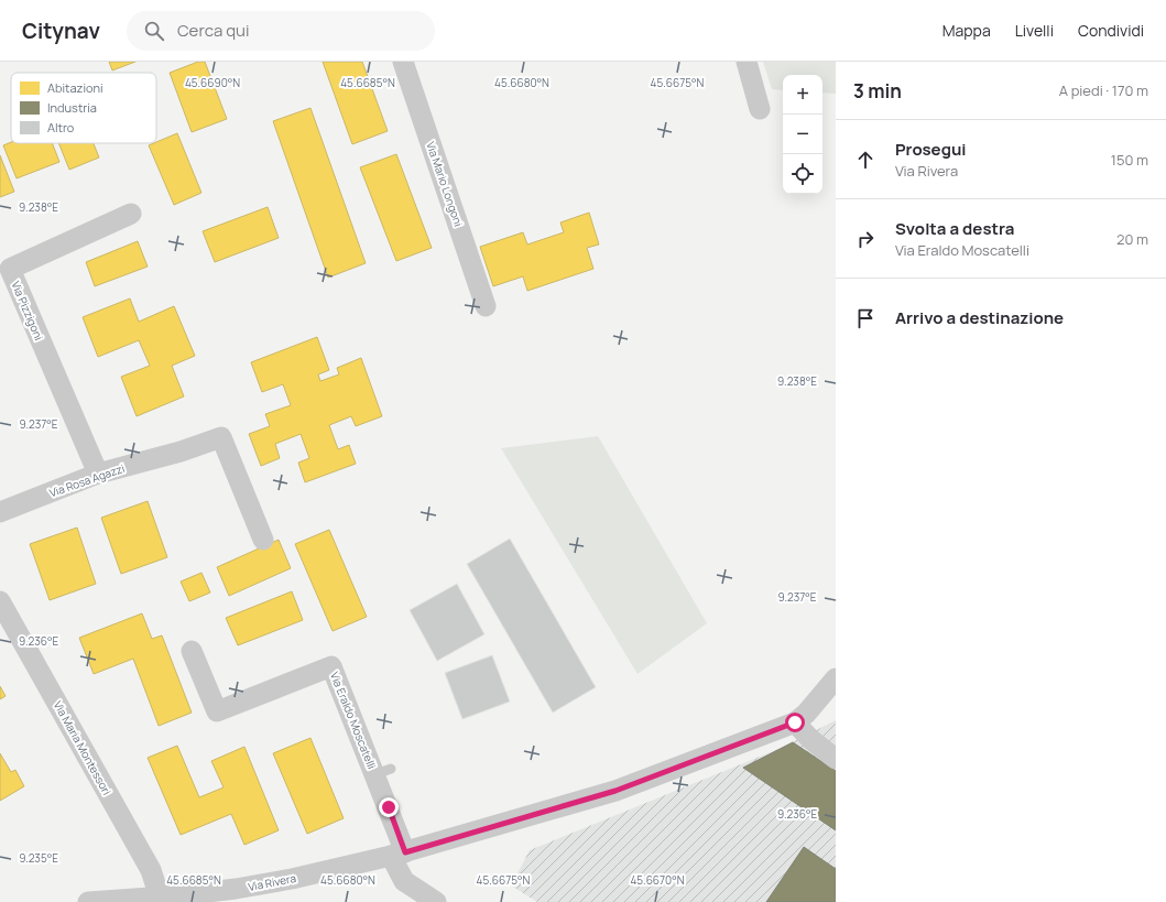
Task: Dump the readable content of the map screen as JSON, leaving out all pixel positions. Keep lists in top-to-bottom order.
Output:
{
  "streets": {
    "street": [
      "Via Mario Longoni",
      "Via Pizzigoni",
      "Via Rosa Agazzi",
      "Via Eraldo Moscatelli",
      "Via Maria Montessori",
      "Via Rivera"
    ]
  },
  "crossings": [
    ["Via Pizzigoni", "Via Rosa Agazzi"],
    ["Via Eraldo Moscatelli", "Via Rivera"],
    ["Via Maria Montessori", "Via Rivera"]
  ],
  "legend": ["Abitazioni", "Industria", "Altro"],
  "page": {
    "header": "Citynav",
    "search": "Cerca qui",
    "nav": ["Mappa", "Livelli", "Condividi"],
    "heading": ["3 min", "A piedi · 170 m"],
    "map_buttons": ["+", "−"],
    "list": [
      ["Prosegui", "Via Rivera", "150 m"],
      ["Svolta a destra", "Via Eraldo Moscatelli", "20 m"],
      "Arrivo a destinazione"
    ]
  },
  "coordinates": [
    "45.6690°N",
    "45.6685°N",
    "45.6680°N",
    "45.6675°N",
    "9.238°E",
    "9.237°E",
    "9.236°E",
    "9.235°E",
    "45.6670°N"
  ]
}
